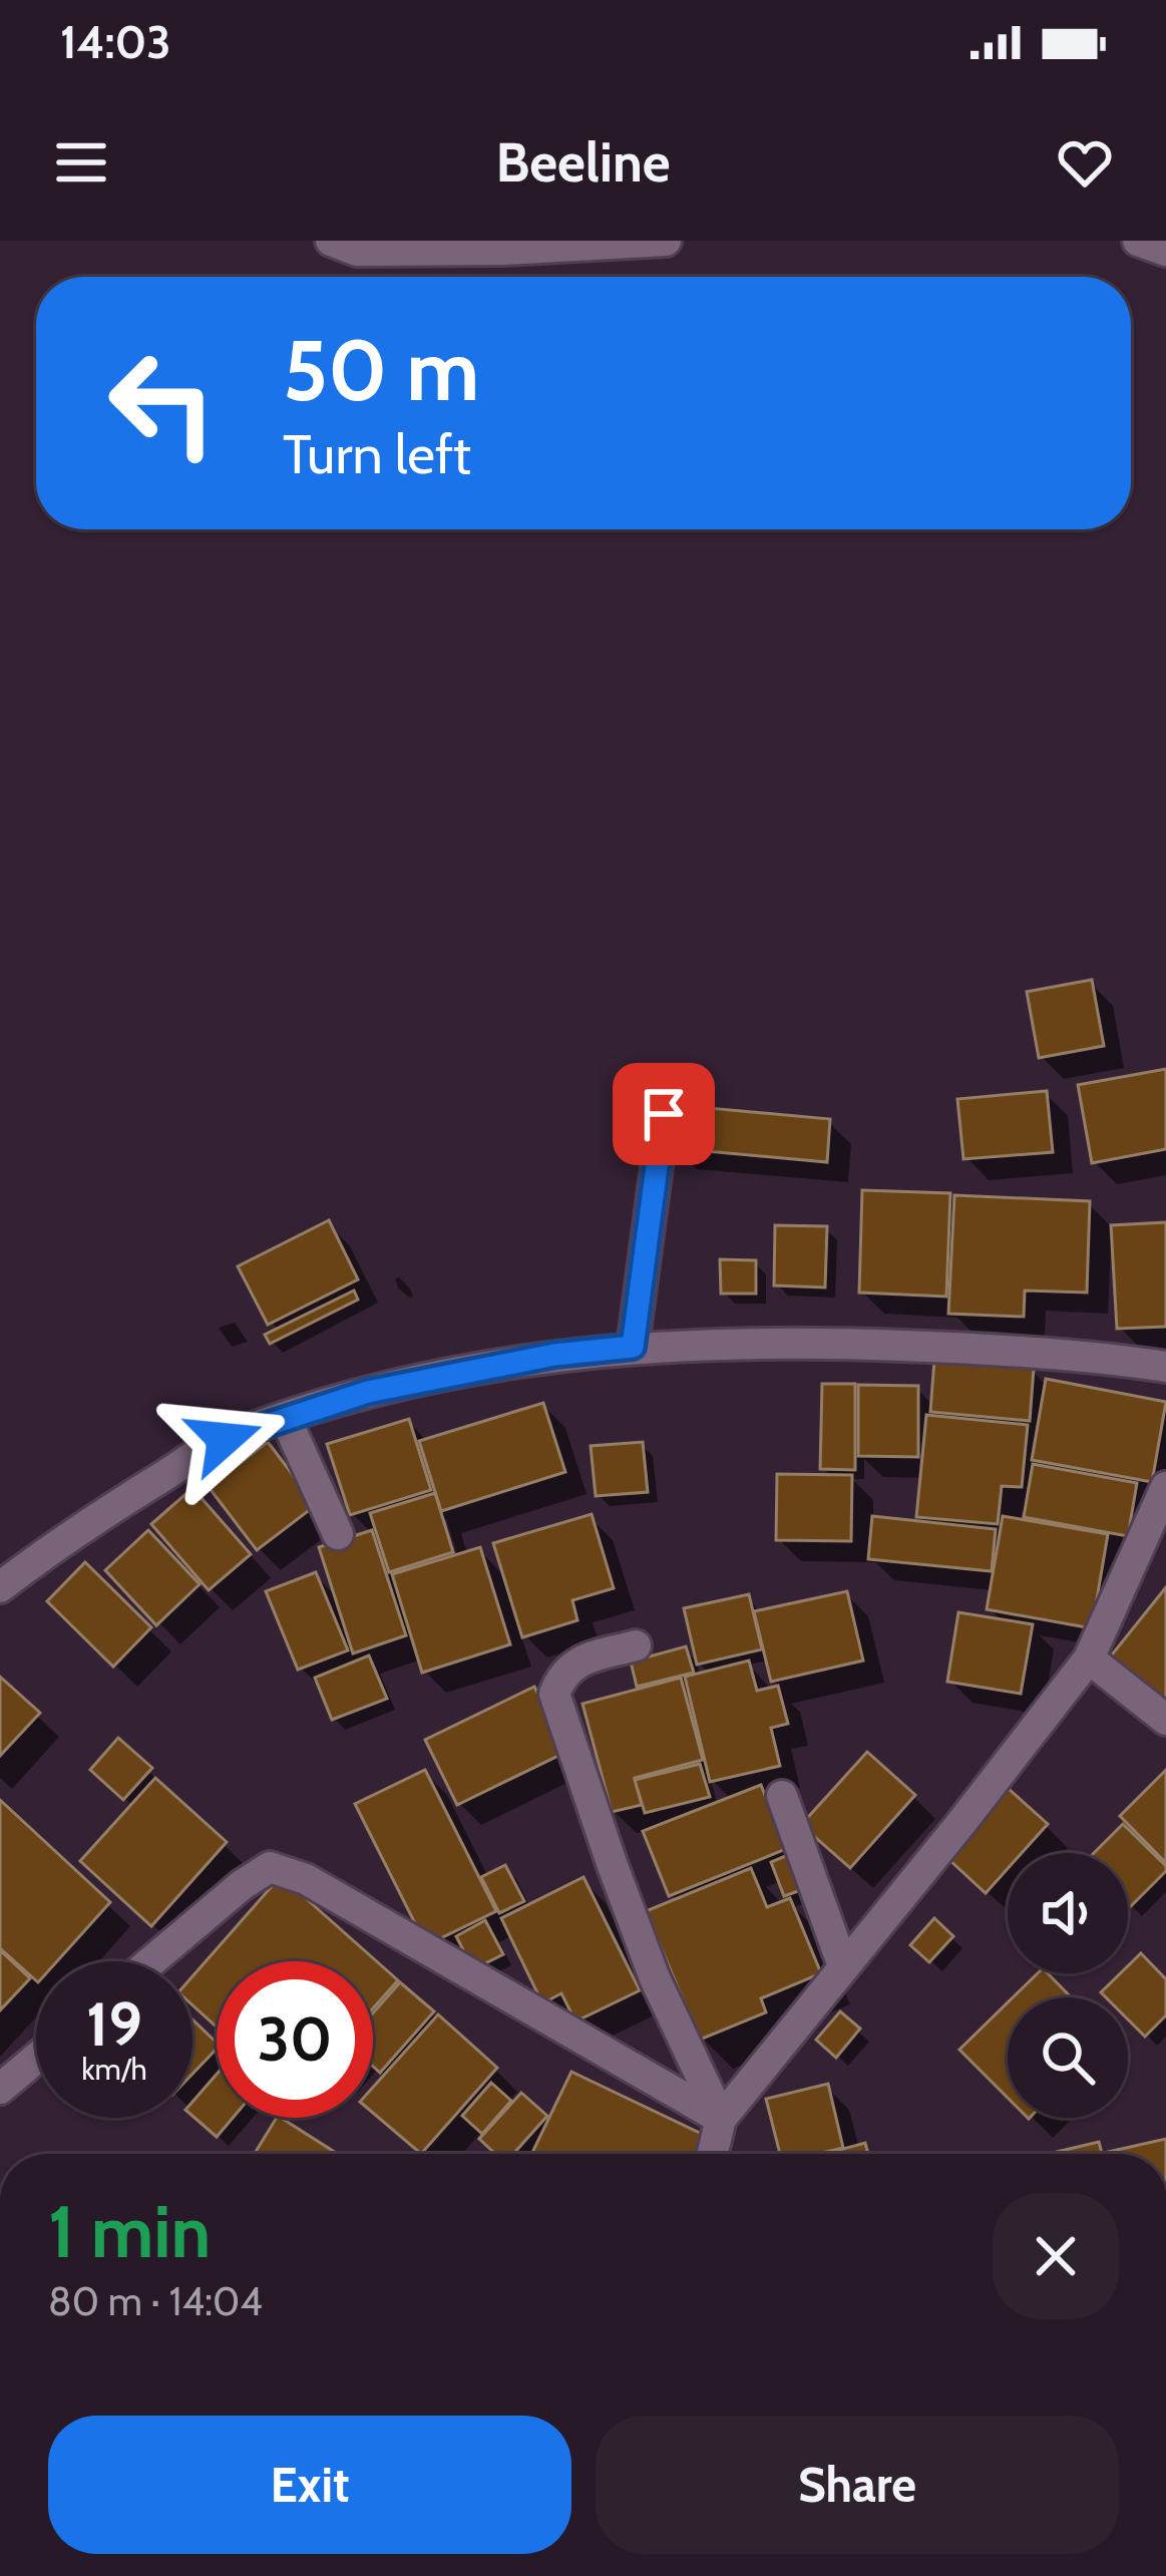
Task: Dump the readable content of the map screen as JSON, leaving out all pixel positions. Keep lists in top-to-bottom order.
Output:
{
  "page": {
    "status": "14:03",
    "header": "Beeline",
    "turn": ["50 m", "Turn left"],
    "speed": "19 km/h",
    "limit": "30",
    "heading": ["1 min", "80 m · 14:04"],
    "buttons": ["Exit", "Share"]
  }
}
